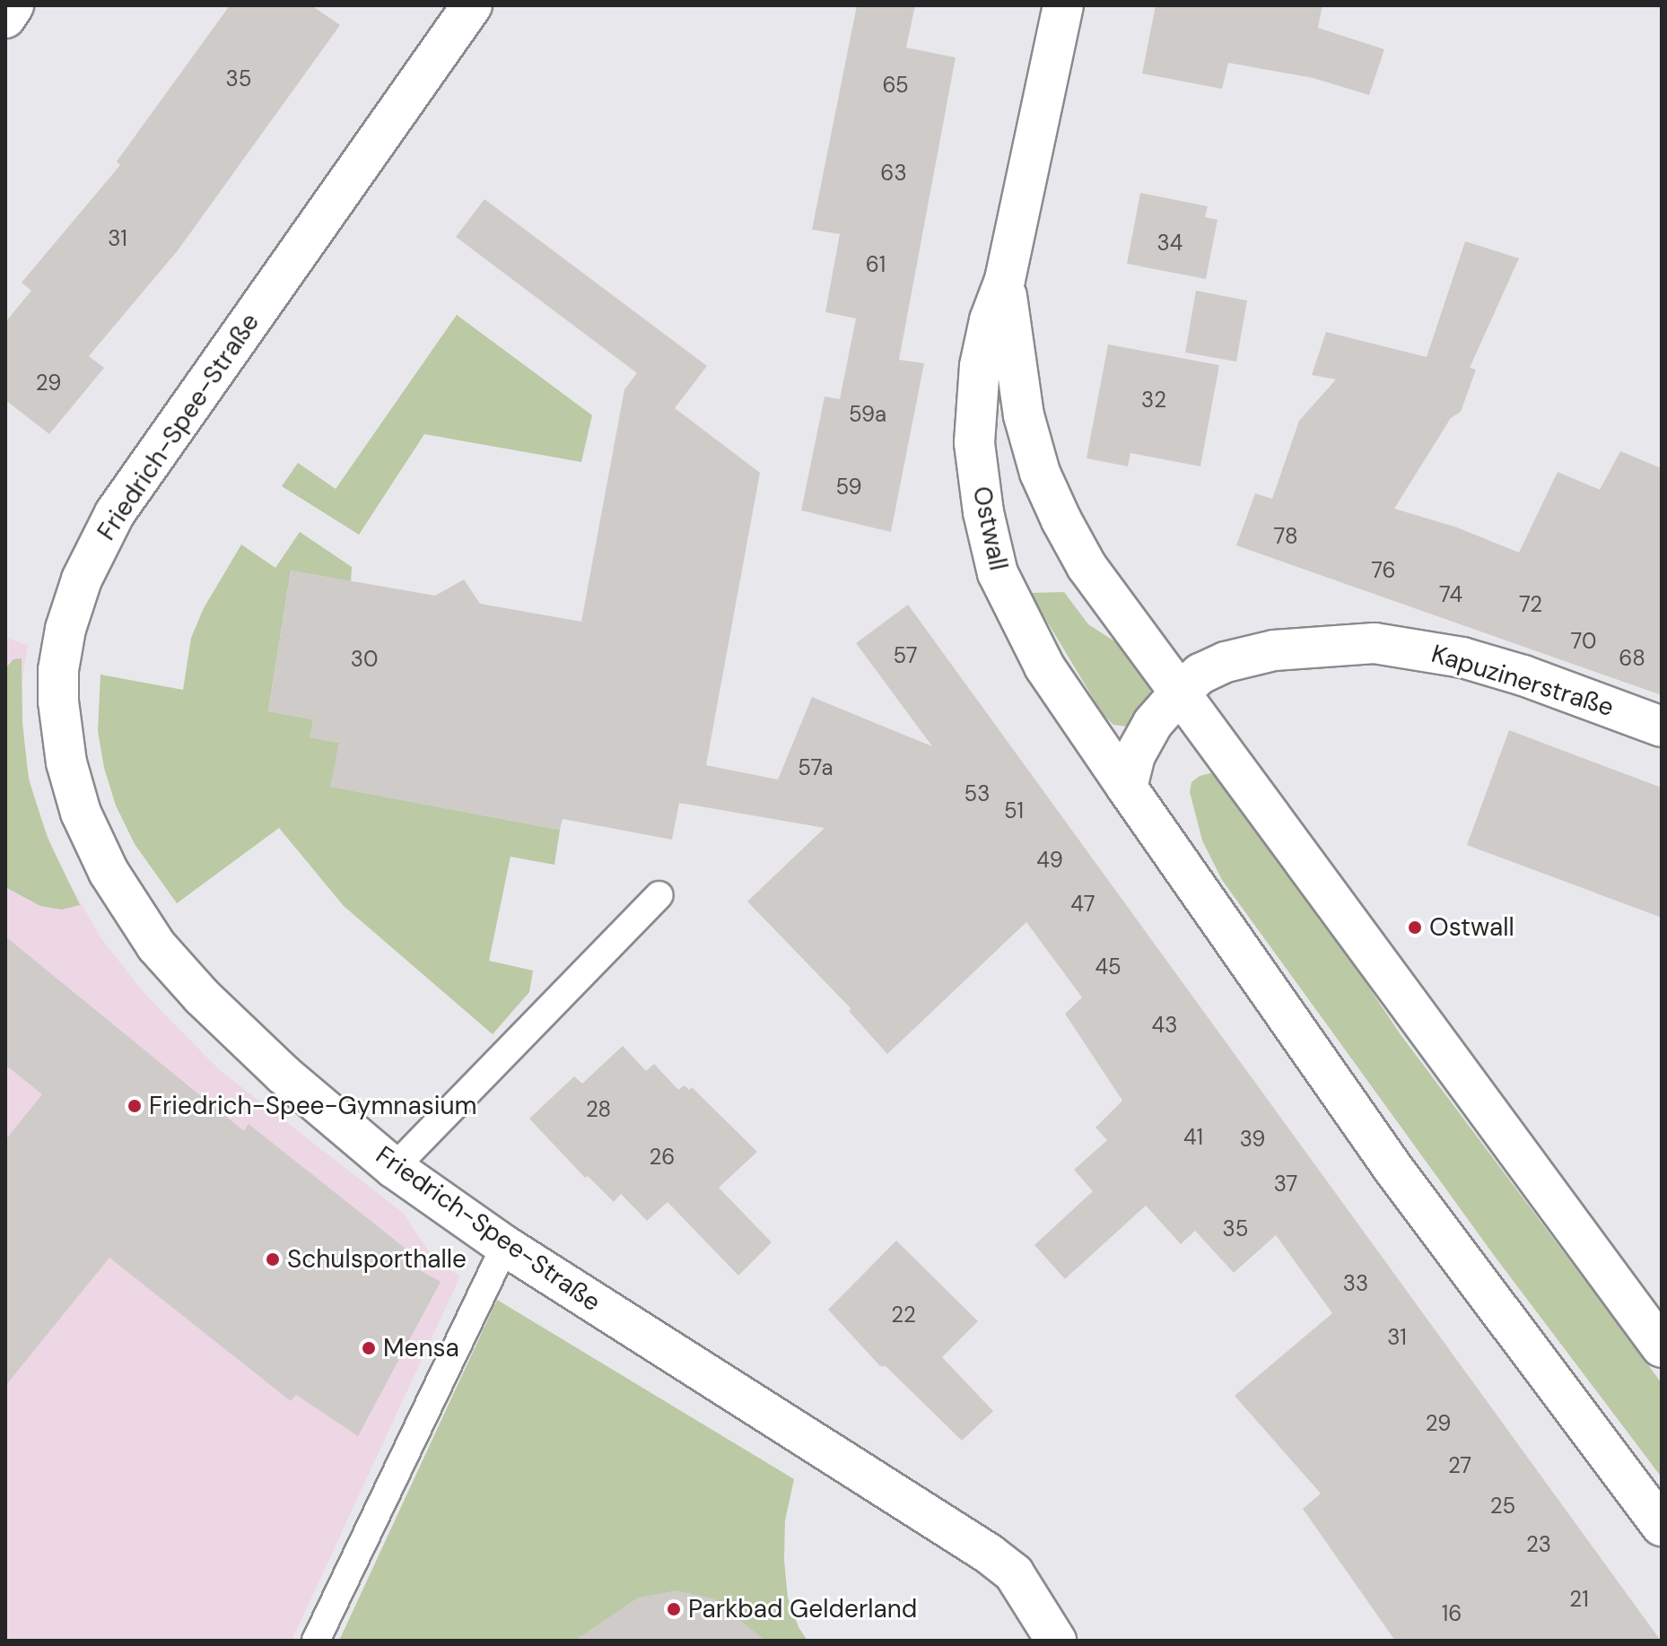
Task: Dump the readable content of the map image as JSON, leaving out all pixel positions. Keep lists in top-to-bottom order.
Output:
{
  "streets": {
    "main road": ["Friedrich-Spee-Straße", "Ostwall", "Kapuzinerstraße"]
  },
  "crossings": [
    ["Ostwall", "Kapuzinerstraße"]
  ],
  "places": [
    "Ostwall",
    "Friedrich-Spee-Gymnasium",
    "Schulsporthalle",
    "Mensa",
    "Parkbad Gelderland"
  ],
  "house_numbers": [
    "35",
    "65",
    "63",
    "31",
    "34",
    "61",
    "29",
    "32",
    "59a",
    "59",
    "78",
    "76",
    "74",
    "72",
    "70",
    "57",
    "68",
    "30",
    "57a",
    "53",
    "51",
    "49",
    "47",
    "45",
    "43",
    "28",
    "41",
    "39",
    "26",
    "37",
    "35",
    "33",
    "22",
    "31",
    "29",
    "27",
    "25",
    "23",
    "21",
    "16"
  ]
}
